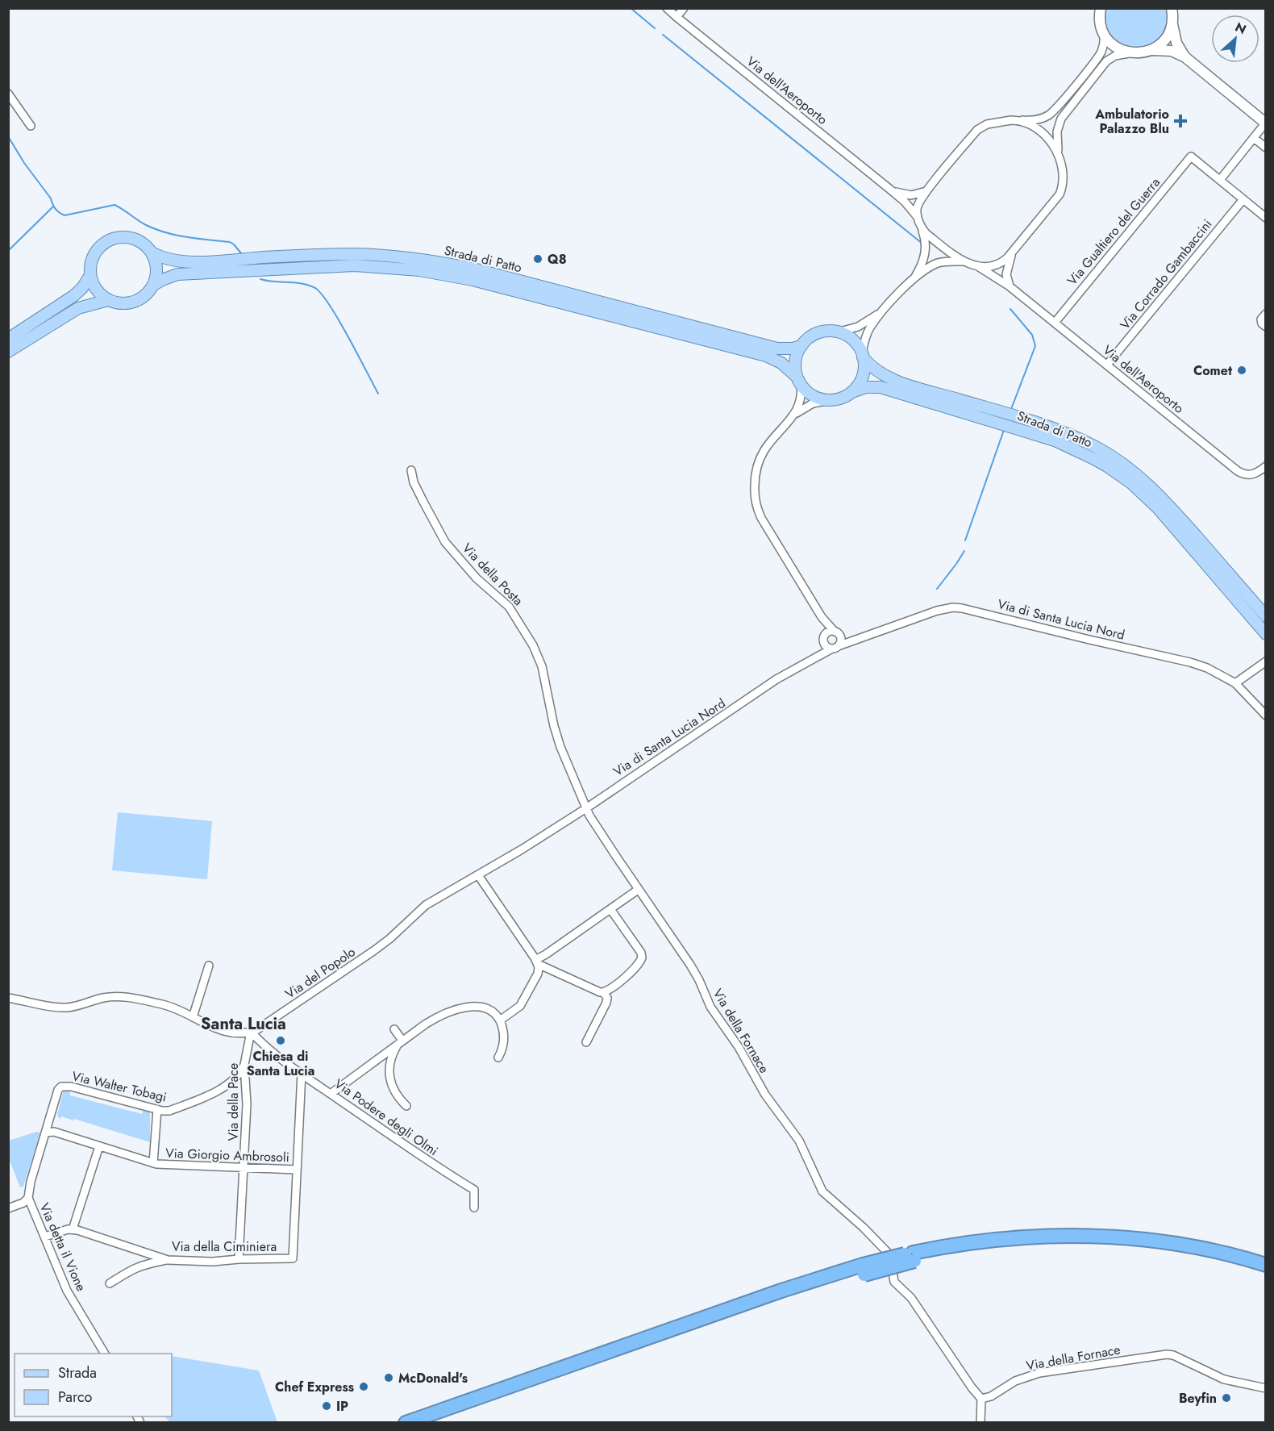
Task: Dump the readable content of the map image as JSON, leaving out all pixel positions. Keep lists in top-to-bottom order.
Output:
{
  "streets": {
    "main road": ["Strada di Patto"],
    "street": [
      "Via dell'Aeroporto",
      "Via Gualtiero del Guerra",
      "Via Corrado Gambaccini",
      "Via della Posta",
      "Via di Santa Lucia Nord",
      "Via del Popolo",
      "Via della Fornace",
      "Via Walter Tobagi",
      "Via della Pace",
      "Via Podere degli Olmi",
      "Via Giorgio Ambrosoli",
      "Via della Ciminiera",
      "Via detta il Vione"
    ]
  },
  "crossings": [
    ["Via dell'Aeroporto", "Via Gualtiero del Guerra"],
    ["Via dell'Aeroporto", "Via Corrado Gambaccini"],
    ["Via della Posta", "Via di Santa Lucia Nord"],
    ["Via della Posta", "Via del Popolo"],
    ["Via della Posta", "Via della Fornace"],
    ["Via di Santa Lucia Nord", "Via del Popolo"],
    ["Via di Santa Lucia Nord", "Via della Fornace"],
    ["Via del Popolo", "Via della Fornace"],
    ["Via del Popolo", "Via della Pace"],
    ["Via del Popolo", "Via Podere degli Olmi"],
    ["Via Walter Tobagi", "Via della Pace"],
    ["Via Walter Tobagi", "Via Giorgio Ambrosoli"],
    ["Via Walter Tobagi", "Via detta il Vione"],
    ["Via della Pace", "Via Podere degli Olmi"],
    ["Via della Pace", "Via Giorgio Ambrosoli"],
    ["Via della Pace", "Via della Ciminiera"],
    ["Via Giorgio Ambrosoli", "Via della Ciminiera"],
    ["Via della Ciminiera", "Via detta il Vione"]
  ],
  "districts": ["Santa Lucia"],
  "places": {
    "health": ["Ambulatorio Palazzo Blu"],
    "other": [
      "Q8",
      "Comet",
      "Chiesa di Santa Lucia",
      "McDonald's",
      "Chef Express",
      "Beyfin",
      "IP"
    ]
  },
  "legend": ["Strada", "Parco"],
  "north": "top right"
}
